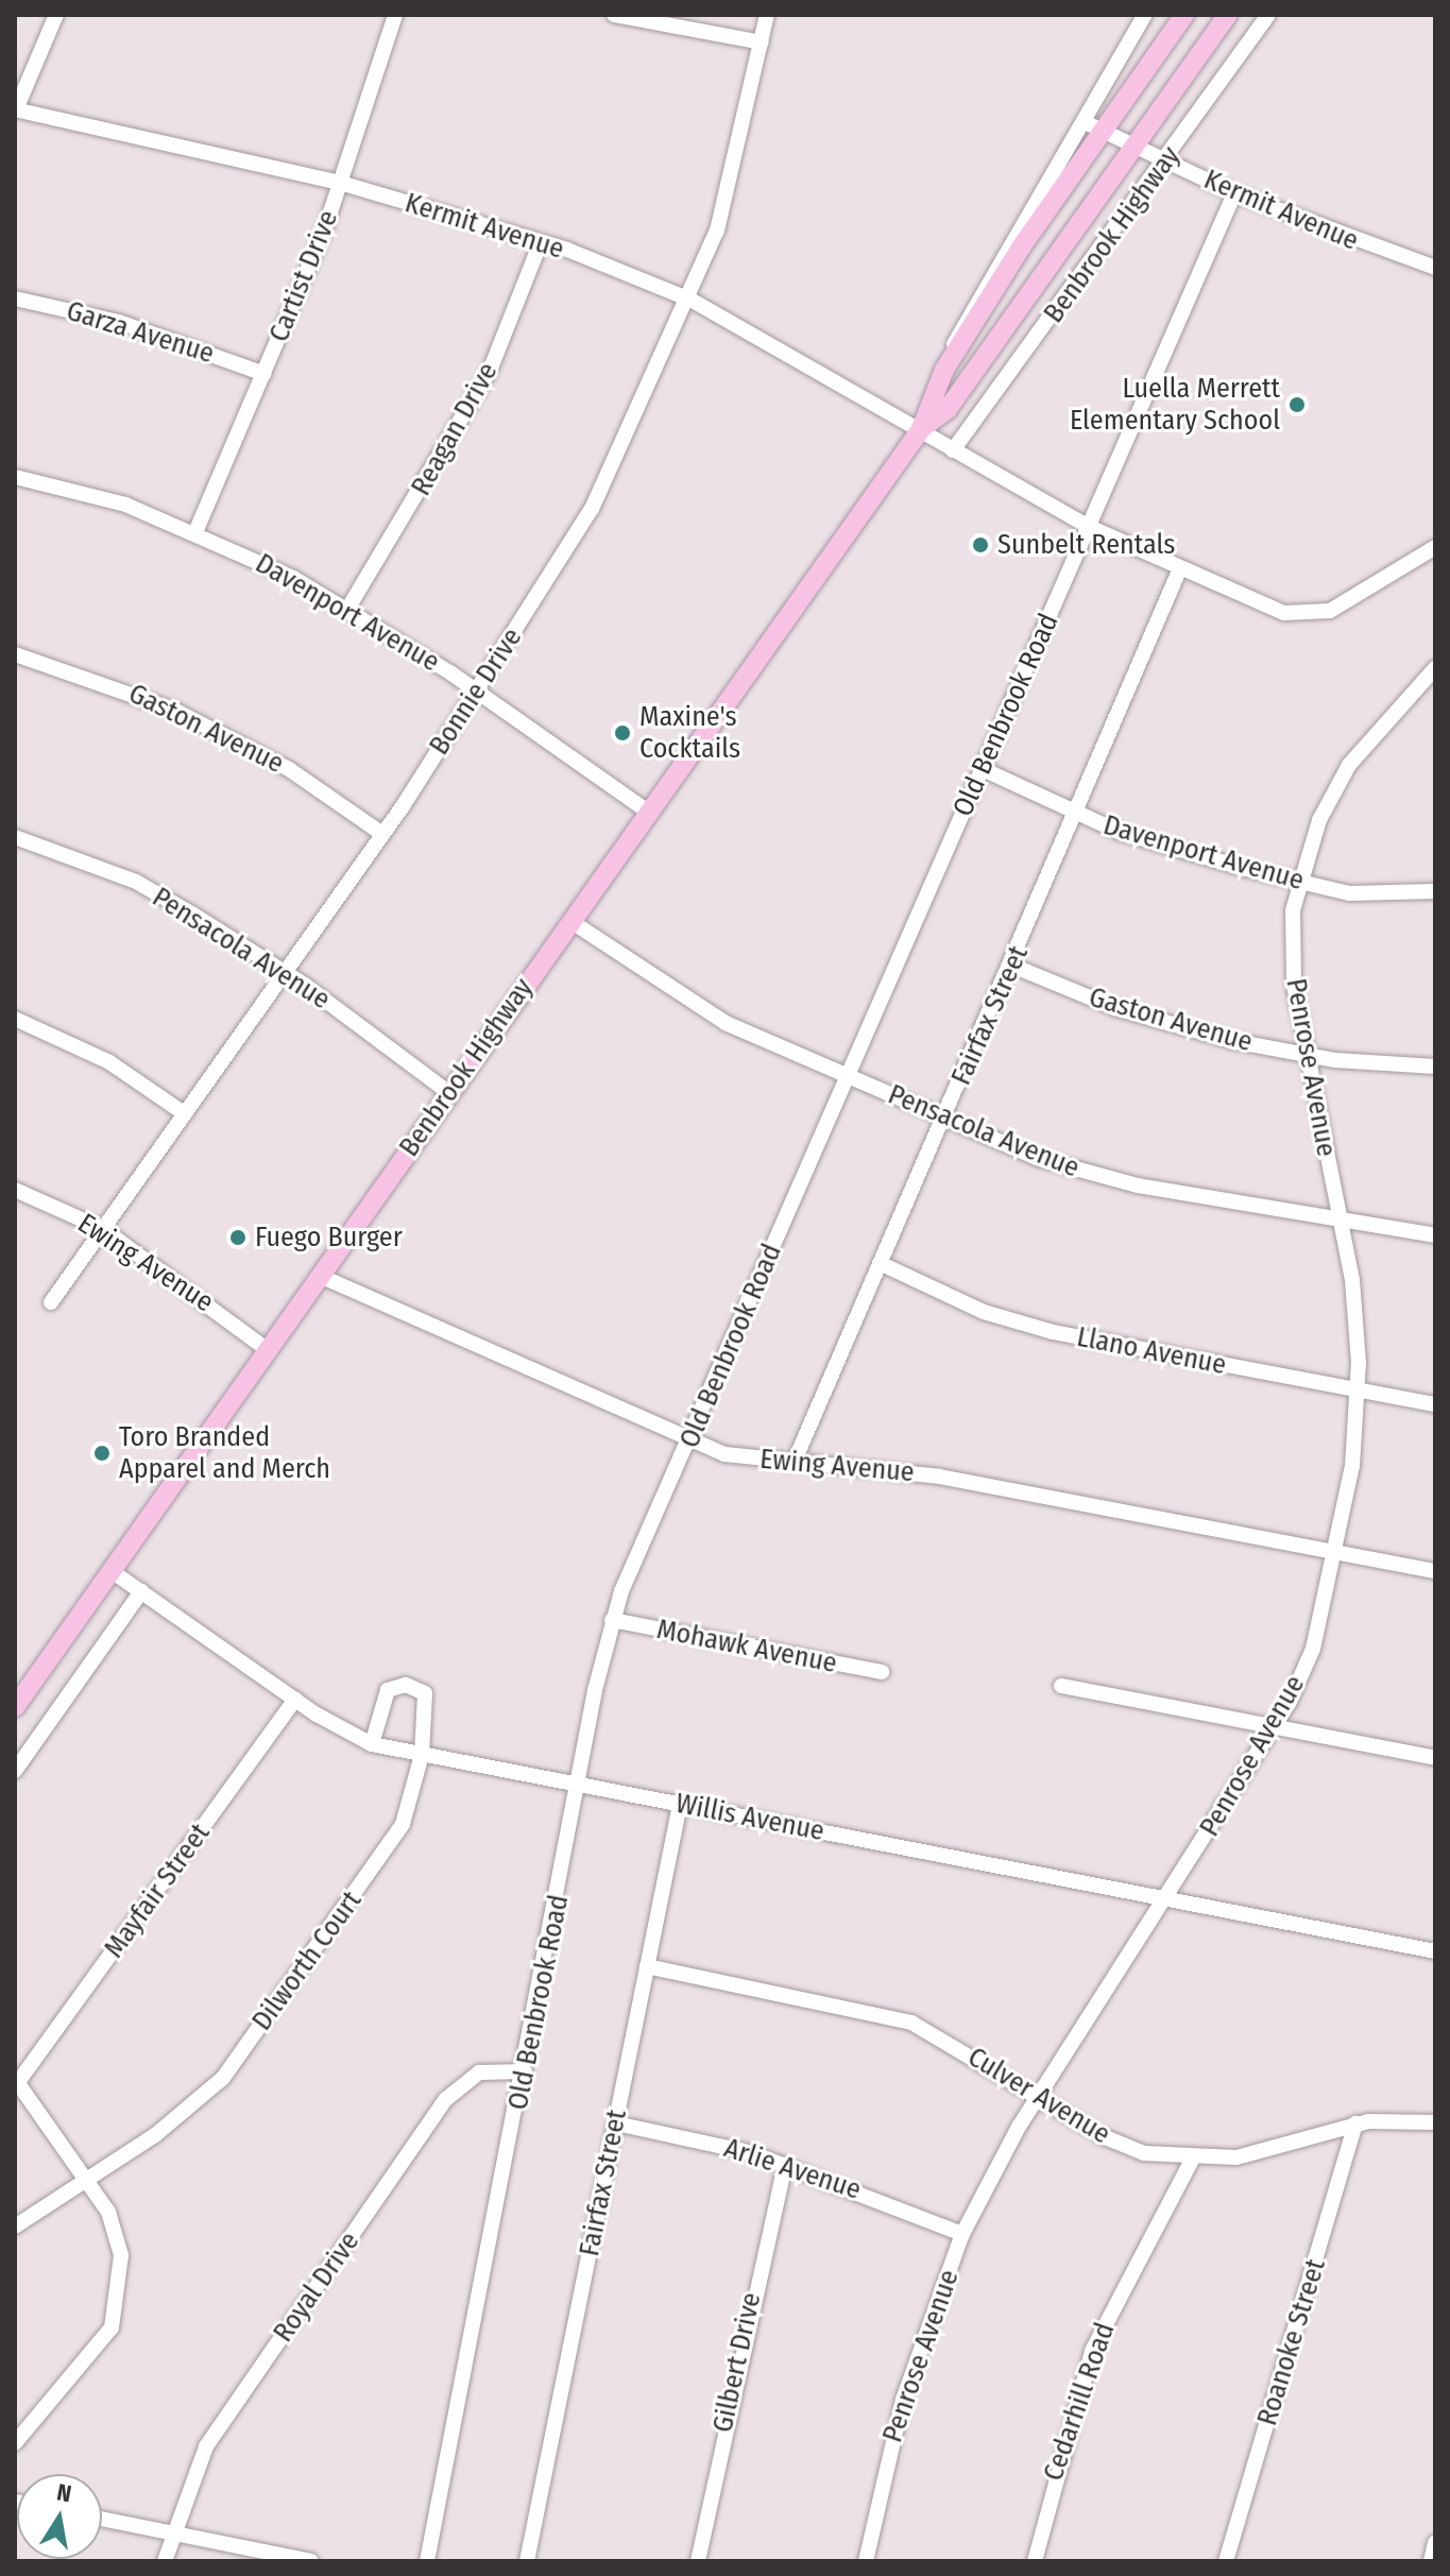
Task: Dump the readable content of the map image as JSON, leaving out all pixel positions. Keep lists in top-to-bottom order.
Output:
{
  "streets": {
    "main road": ["Benbrook Highway"],
    "street": [
      "Kermit Avenue",
      "Cartist Drive",
      "Garza Avenue",
      "Reagan Drive",
      "Davenport Avenue",
      "Bonnie Drive",
      "Old Benbrook Road",
      "Gaston Avenue",
      "Pensacola Avenue",
      "Fairfax Street",
      "Penrose Avenue",
      "Ewing Avenue",
      "Llano Avenue",
      "Mohawk Avenue",
      "Willis Avenue",
      "Mayfair Street",
      "Dilworth Court",
      "Culver Avenue",
      "Arlie Avenue",
      "Royal Drive",
      "Roanoke Street",
      "Gilbert Drive",
      "Cedarhill Road"
    ]
  },
  "crossings": [
    ["Kermit Avenue", "Benbrook Highway"],
    ["Kermit Avenue", "Cartist Drive"],
    ["Kermit Avenue", "Reagan Drive"],
    ["Kermit Avenue", "Bonnie Drive"],
    ["Kermit Avenue", "Old Benbrook Road"],
    ["Benbrook Highway", "Davenport Avenue"],
    ["Benbrook Highway", "Pensacola Avenue"],
    ["Benbrook Highway", "Ewing Avenue"],
    ["Benbrook Highway", "Willis Avenue"],
    ["Cartist Drive", "Garza Avenue"],
    ["Cartist Drive", "Davenport Avenue"],
    ["Reagan Drive", "Davenport Avenue"],
    ["Davenport Avenue", "Bonnie Drive"],
    ["Davenport Avenue", "Old Benbrook Road"],
    ["Davenport Avenue", "Fairfax Street"],
    ["Davenport Avenue", "Penrose Avenue"],
    ["Bonnie Drive", "Gaston Avenue"],
    ["Bonnie Drive", "Pensacola Avenue"],
    ["Bonnie Drive", "Ewing Avenue"],
    ["Old Benbrook Road", "Pensacola Avenue"],
    ["Old Benbrook Road", "Ewing Avenue"],
    ["Old Benbrook Road", "Mohawk Avenue"],
    ["Old Benbrook Road", "Willis Avenue"],
    ["Old Benbrook Road", "Royal Drive"],
    ["Gaston Avenue", "Fairfax Street"],
    ["Gaston Avenue", "Penrose Avenue"],
    ["Pensacola Avenue", "Fairfax Street"],
    ["Pensacola Avenue", "Penrose Avenue"],
    ["Fairfax Street", "Ewing Avenue"],
    ["Fairfax Street", "Llano Avenue"],
    ["Fairfax Street", "Willis Avenue"],
    ["Fairfax Street", "Culver Avenue"],
    ["Fairfax Street", "Arlie Avenue"],
    ["Penrose Avenue", "Ewing Avenue"],
    ["Penrose Avenue", "Llano Avenue"],
    ["Penrose Avenue", "Willis Avenue"],
    ["Penrose Avenue", "Culver Avenue"],
    ["Penrose Avenue", "Arlie Avenue"],
    ["Willis Avenue", "Mayfair Street"],
    ["Willis Avenue", "Dilworth Court"],
    ["Culver Avenue", "Roanoke Street"],
    ["Culver Avenue", "Cedarhill Road"],
    ["Arlie Avenue", "Gilbert Drive"]
  ],
  "places": [
    "Luella Merrett Elementary School",
    "Sunbelt Rentals",
    "Maxine's Cocktails",
    "Fuego Burger",
    "Toro Branded Apparel and Merch"
  ],
  "north": "top"
}
